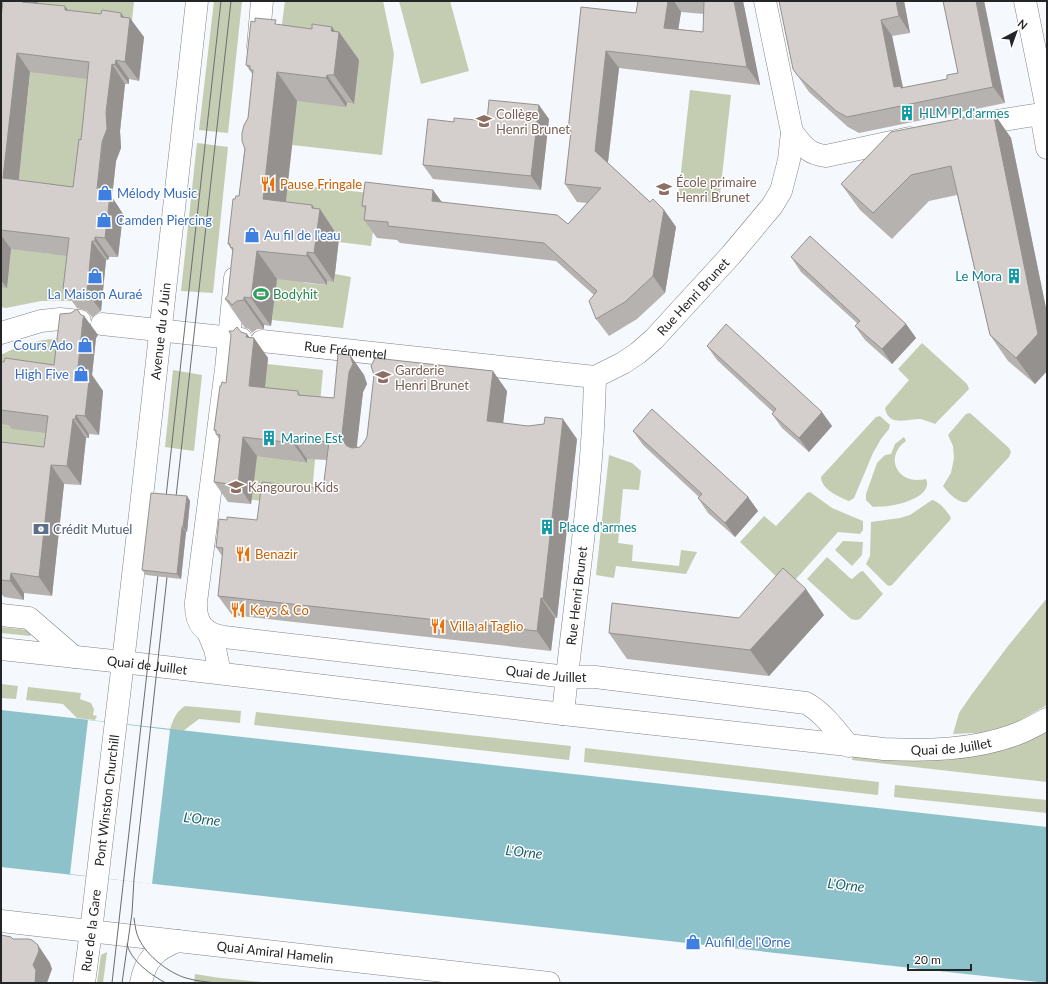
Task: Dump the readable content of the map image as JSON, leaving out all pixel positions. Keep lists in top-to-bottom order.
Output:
{
  "streets": {
    "street": [
      "Rue Henri Brunet",
      "Avenue du 6 Juin",
      "Rue Frémentel",
      "Quai de Juillet",
      "Pont Winston Churchill",
      "Rue de la Gare",
      "Quai Amiral Hamelin"
    ]
  },
  "crossings": [
    ["Rue Henri Brunet", "Rue Frémentel"],
    ["Rue Henri Brunet", "Quai de Juillet"],
    ["Avenue du 6 Juin", "Quai de Juillet"],
    ["Avenue du 6 Juin", "Pont Winston Churchill"],
    ["Pont Winston Churchill", "Rue de la Gare"],
    ["Rue de la Gare", "Quai Amiral Hamelin"]
  ],
  "water": ["L'Orne"],
  "places": {
    "building": [
      "HLM Pl d'armes",
      "Le Mora",
      "Marine Est",
      "Place d'armes"
    ],
    "school or university": [
      "Collège Henri Brunet",
      "École primaire Henri Brunet",
      "Garderie Henri Brunet",
      "Kangourou Kids"
    ],
    "restaurant": [
      "Pause Fringale",
      "Benazir",
      "Keys & Co",
      "Villa al Taglio"
    ],
    "shop": [
      "Mélody Music",
      "Camden Piercing",
      "Au fil de l'eau",
      "La Maison Auraé",
      "Cours Ado",
      "High Five",
      "Au fil de l'Orne"
    ],
    "sports": ["Bodyhit"],
    "bank": ["Crédit Mutuel"]
  },
  "scale_bar": "20 m",
  "north": "top right"
}
